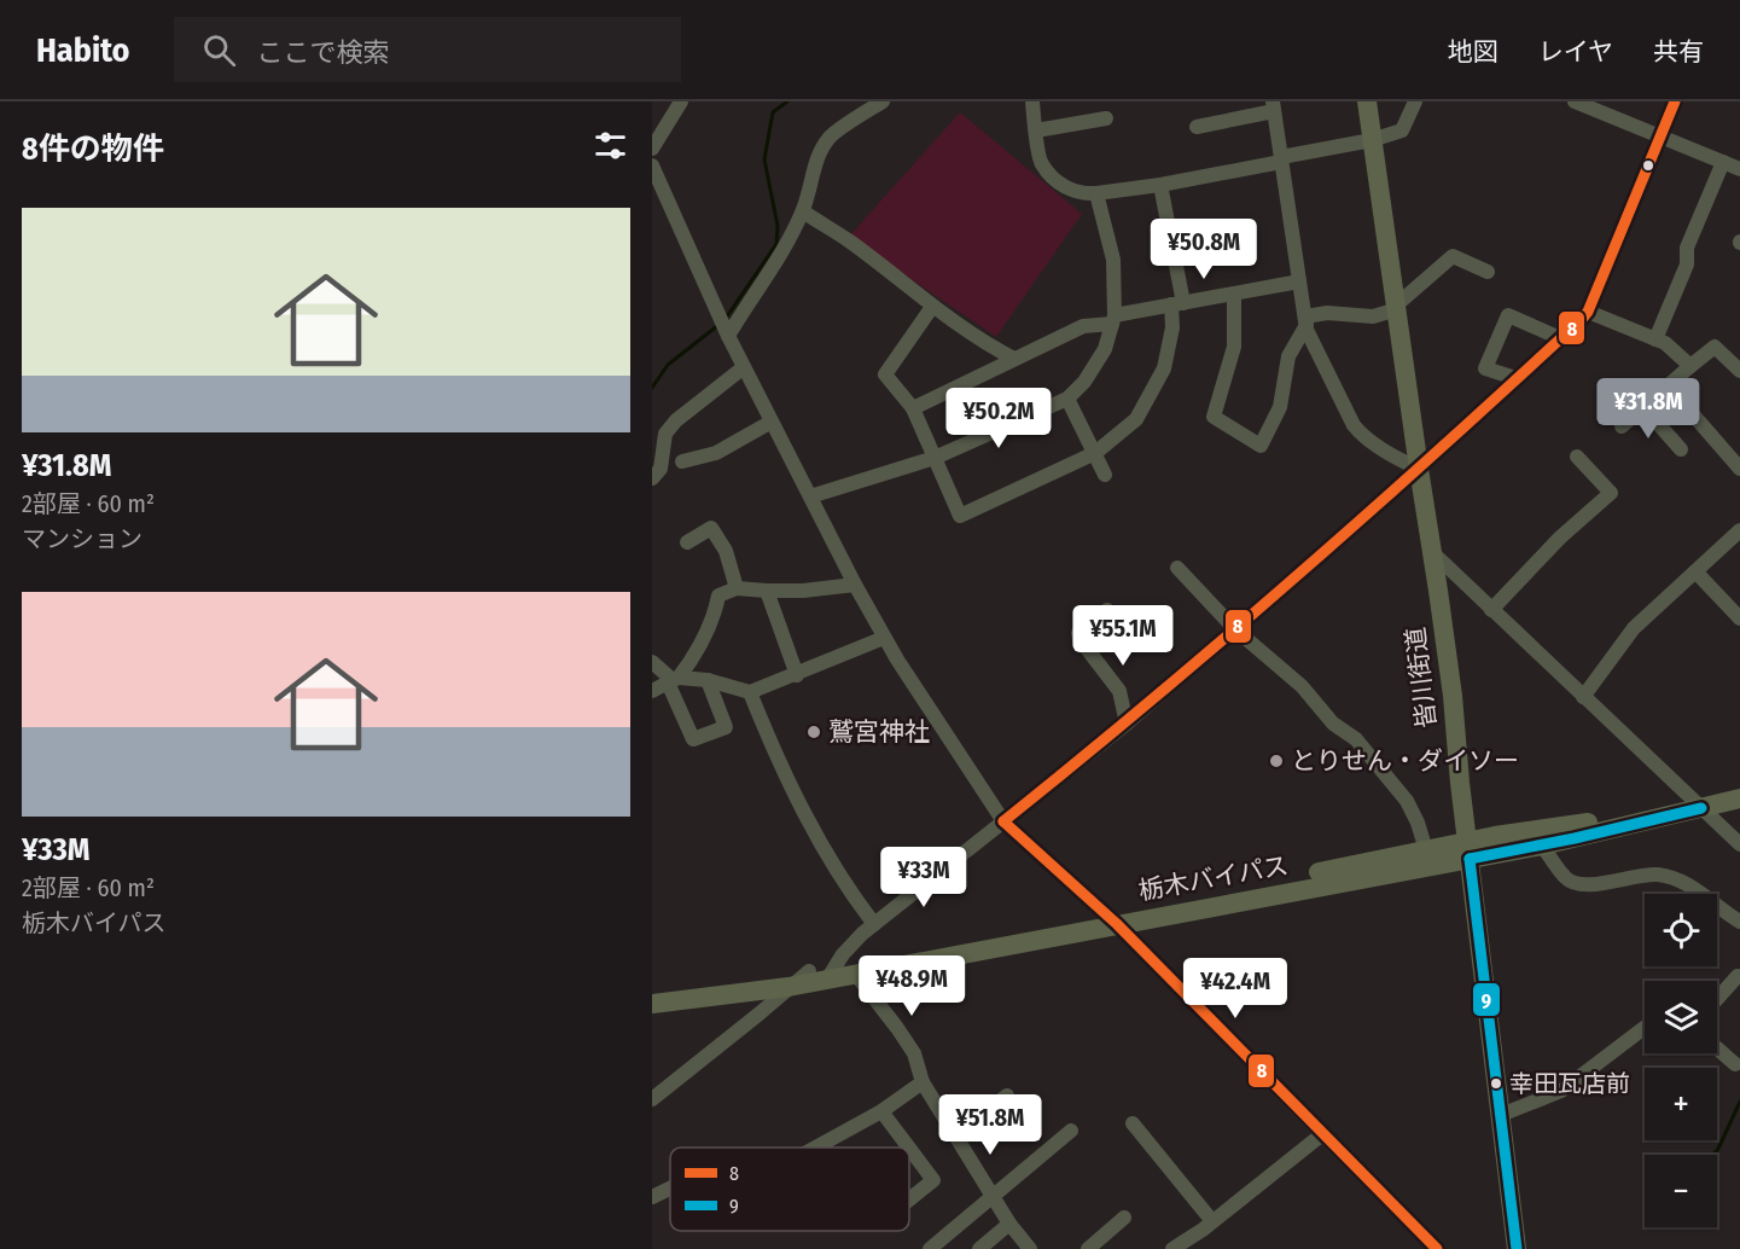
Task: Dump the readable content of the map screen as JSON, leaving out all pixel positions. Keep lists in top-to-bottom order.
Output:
{
  "streets": {
    "main road": ["皆川街道", "栃木バイパス"]
  },
  "crossings": [
    ["皆川街道", "栃木バイパス"]
  ],
  "places": ["鷲宮神社", "とりせん・ダイソー", "幸田瓦店前"],
  "lines": ["transit line 8", "transit line 9"],
  "legend": ["8", "9"],
  "page": {
    "header": "Habito",
    "search": "ここで検索",
    "nav": ["地図", "レイヤ", "共有"],
    "heading": "8件の物件",
    "list": [
      {
        "name": "¥31.8M",
        "note": "2部屋 · 60 m² · マンション"
      },
      {
        "name": "¥33M",
        "note": "2部屋 · 60 m² · 栃木バイパス"
      }
    ],
    "price": [
      "¥50.8M",
      "¥31.8M",
      "¥50.2M",
      "¥55.1M",
      "¥33M",
      "¥48.9M",
      "¥42.4M",
      "¥51.8M"
    ],
    "map_buttons": ["+", "−"]
  }
}
